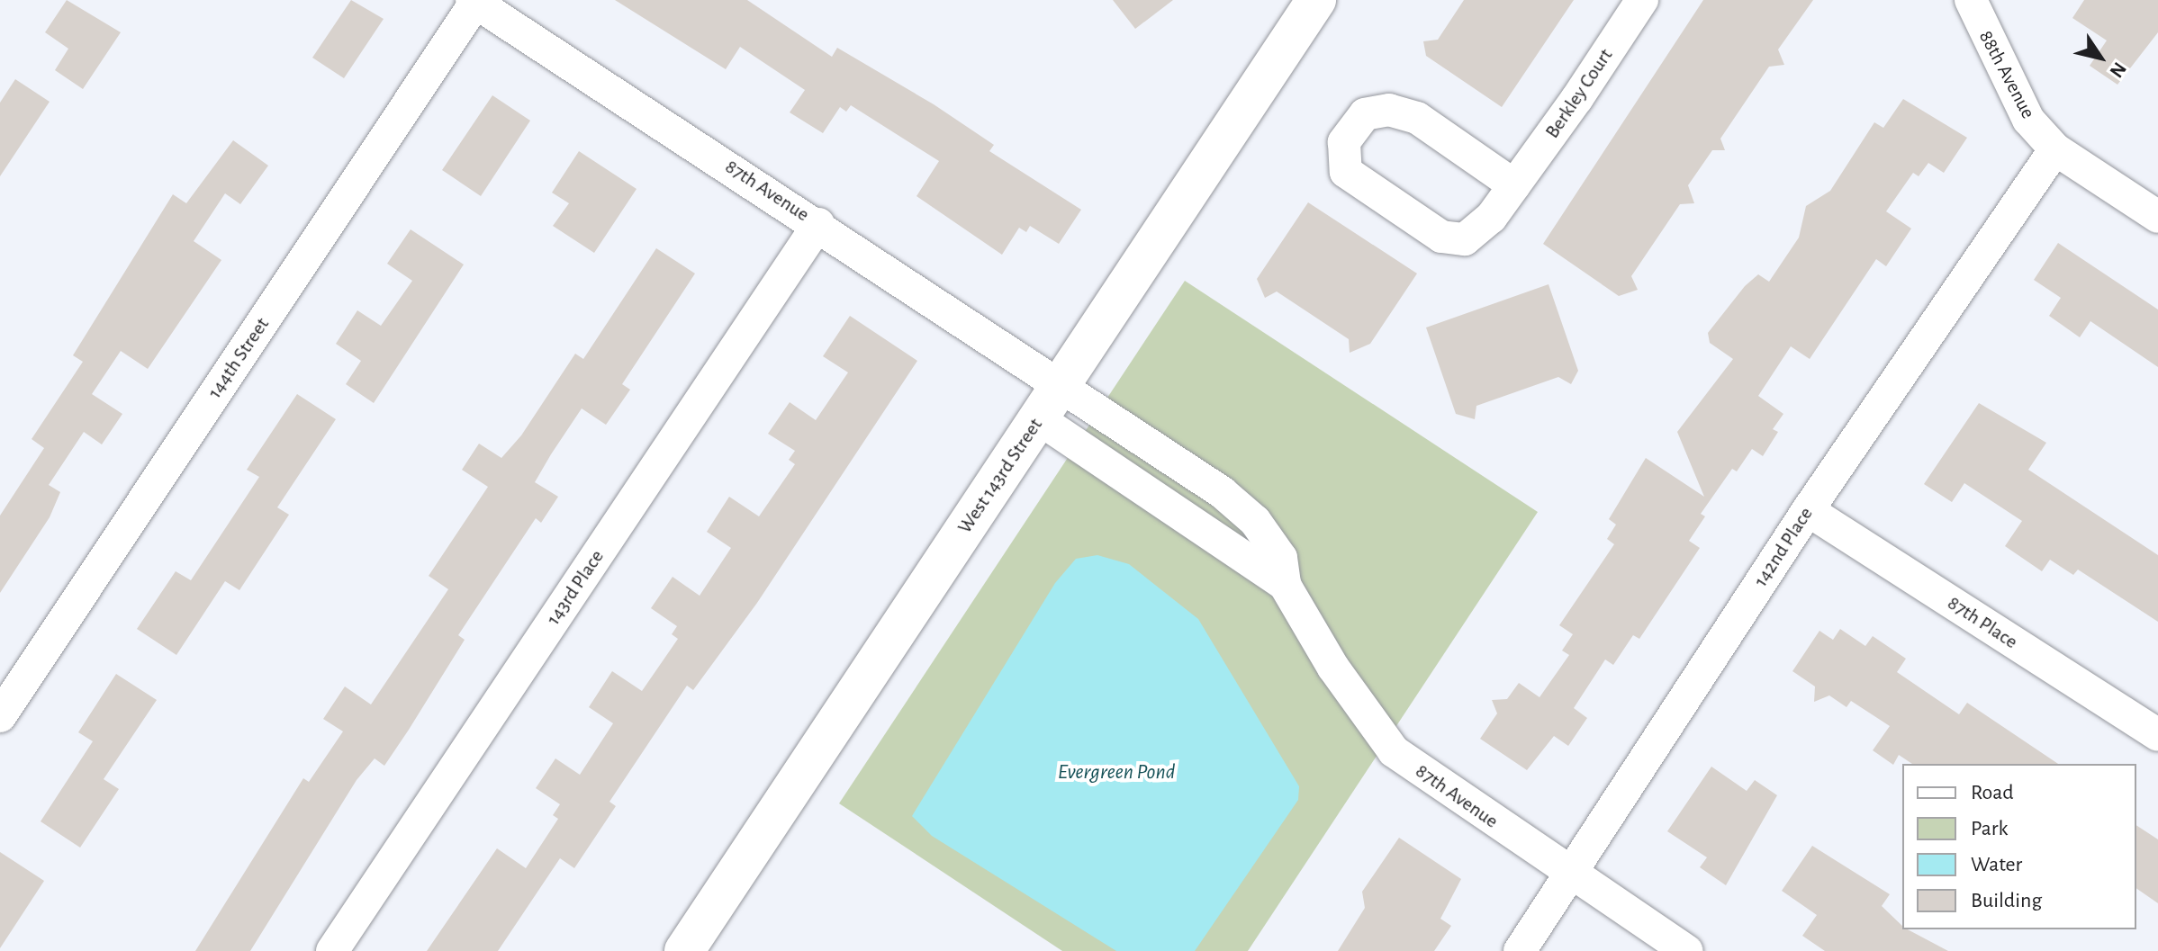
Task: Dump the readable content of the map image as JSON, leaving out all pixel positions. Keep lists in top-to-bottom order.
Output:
{
  "streets": {
    "main road": ["West 143rd Street"],
    "street": [
      "88th Avenue",
      "Berkley Court",
      "87th Avenue",
      "144th Street",
      "142nd Place",
      "143rd Place",
      "87th Place"
    ]
  },
  "crossings": [
    ["88th Avenue", "142nd Place"],
    ["87th Avenue", "144th Street"],
    ["87th Avenue", "West 143rd Street"],
    ["87th Avenue", "142nd Place"],
    ["87th Avenue", "143rd Place"],
    ["142nd Place", "87th Place"]
  ],
  "water": ["Evergreen Pond"],
  "legend": [
    "Road",
    "Park",
    "Water",
    "Building"
  ],
  "north": "bottom right"
}
